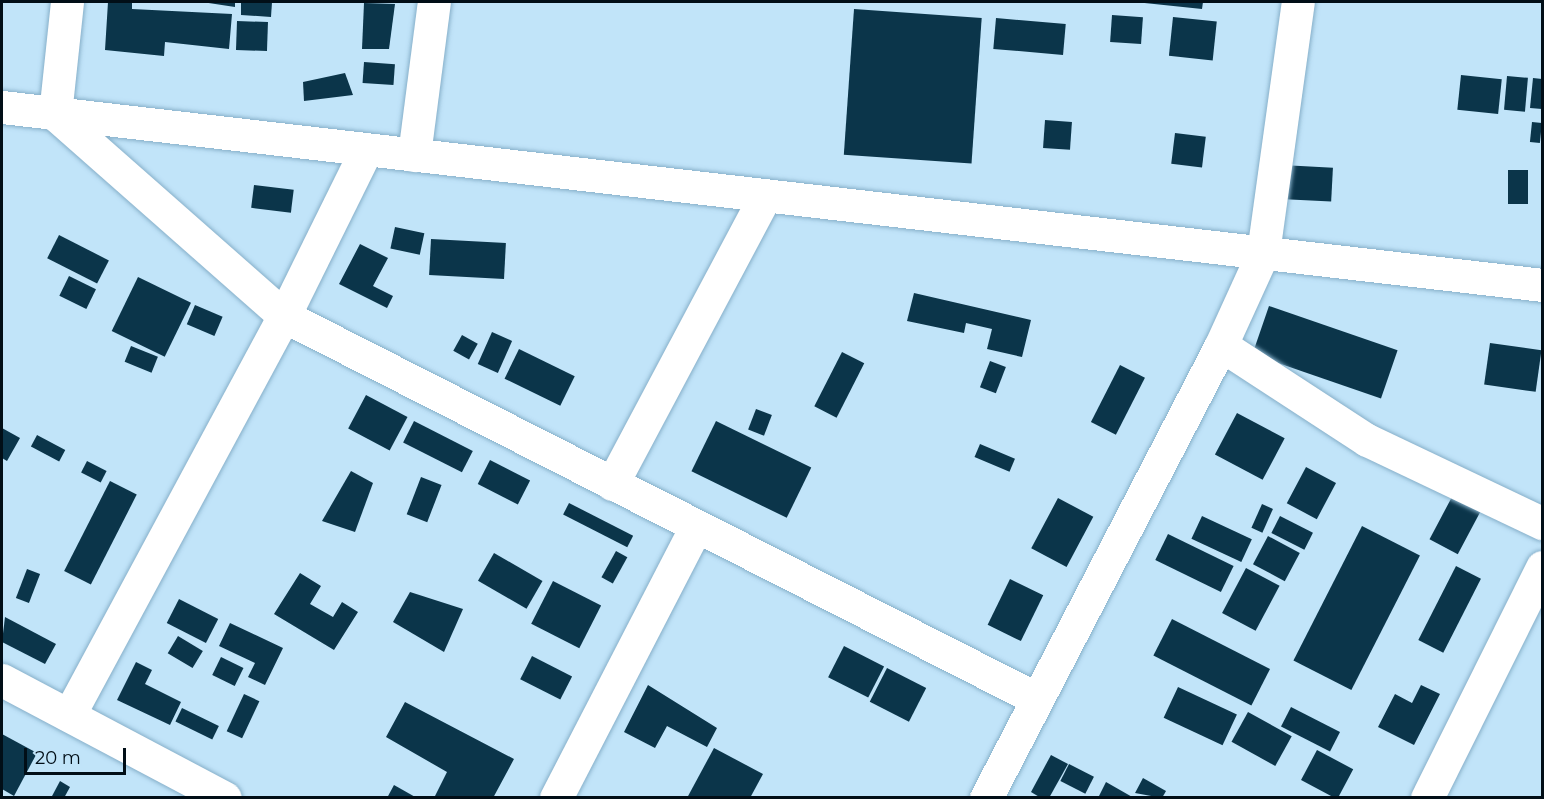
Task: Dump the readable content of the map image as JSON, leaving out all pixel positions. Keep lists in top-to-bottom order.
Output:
{
  "scale_bar": "20 m"
}
